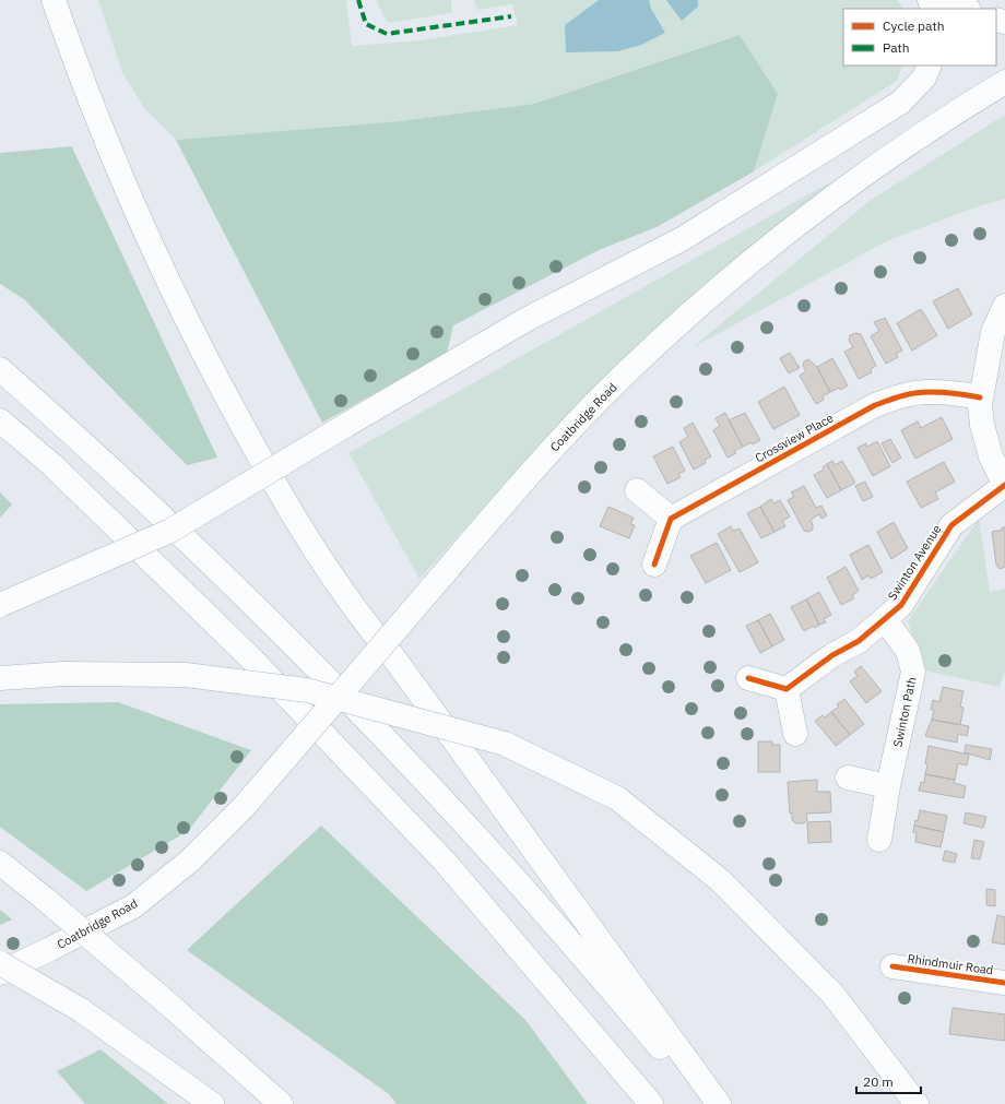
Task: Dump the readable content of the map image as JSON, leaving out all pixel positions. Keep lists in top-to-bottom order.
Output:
{
  "streets": {
    "main road": [
      "Coatbridge Road",
      "Crossview Place",
      "Swinton Avenue",
      "Swinton Path",
      "Rhindmuir Road"
    ]
  },
  "crossings": [
    ["Swinton Avenue", "Swinton Path"]
  ],
  "legend": ["Cycle path", "Path"],
  "scale_bar": "20 m"
}
